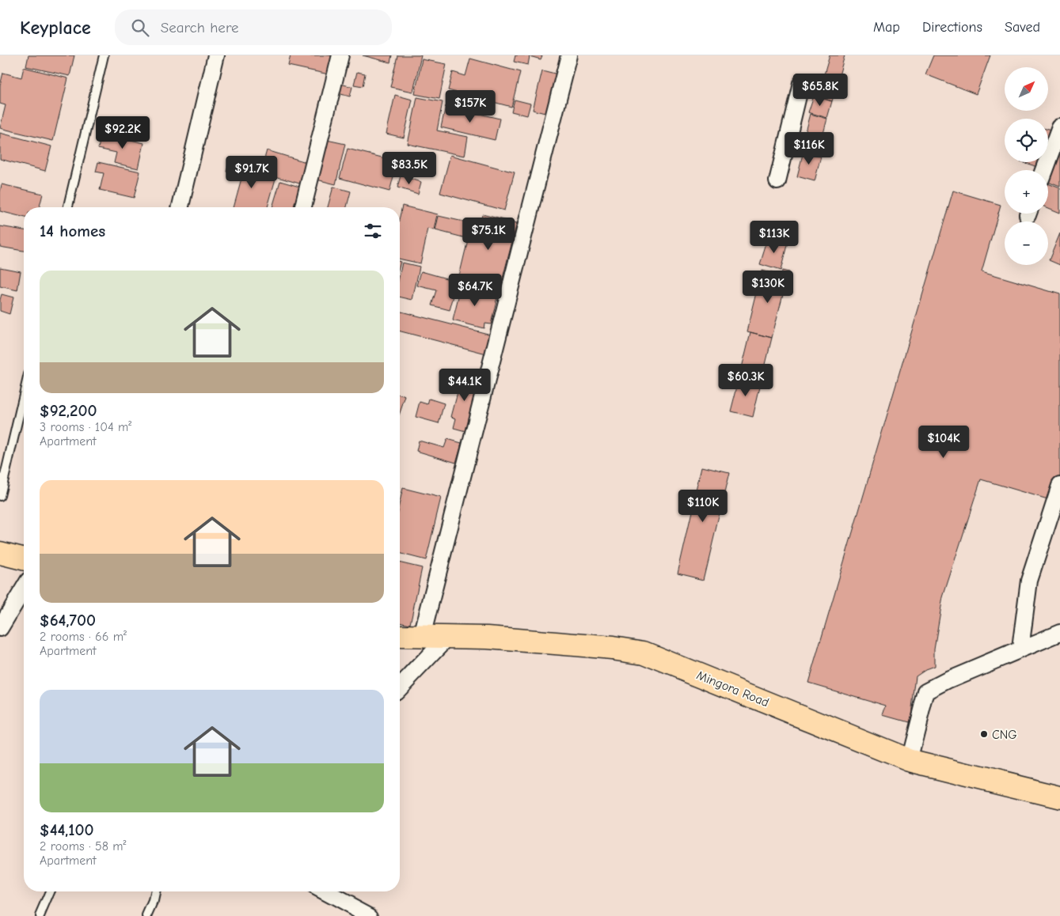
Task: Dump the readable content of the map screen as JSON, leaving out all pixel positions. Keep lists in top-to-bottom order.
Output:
{
  "streets": {
    "highway": ["Mingora Road"]
  },
  "places": ["CNG"],
  "north": "top right",
  "page": {
    "header": "Keyplace",
    "search": "Search here",
    "nav": ["Map", "Directions", "Saved"],
    "map_buttons": ["+", "−"],
    "price": [
      "$65.8K",
      "$157K",
      "$92.2K",
      "$116K",
      "$83.5K",
      "$91.7K",
      "$75.1K",
      "$113K",
      "$130K",
      "$64.7K",
      "$60.3K",
      "$44.1K",
      "$104K",
      "$110K"
    ],
    "heading": "14 homes",
    "list": [
      {
        "name": "$92,200",
        "note": "3 rooms · 104 m² · Apartment"
      },
      {
        "name": "$64,700",
        "note": "2 rooms · 66 m² · Apartment"
      },
      {
        "name": "$44,100",
        "note": "2 rooms · 58 m² · Apartment"
      }
    ]
  }
}
